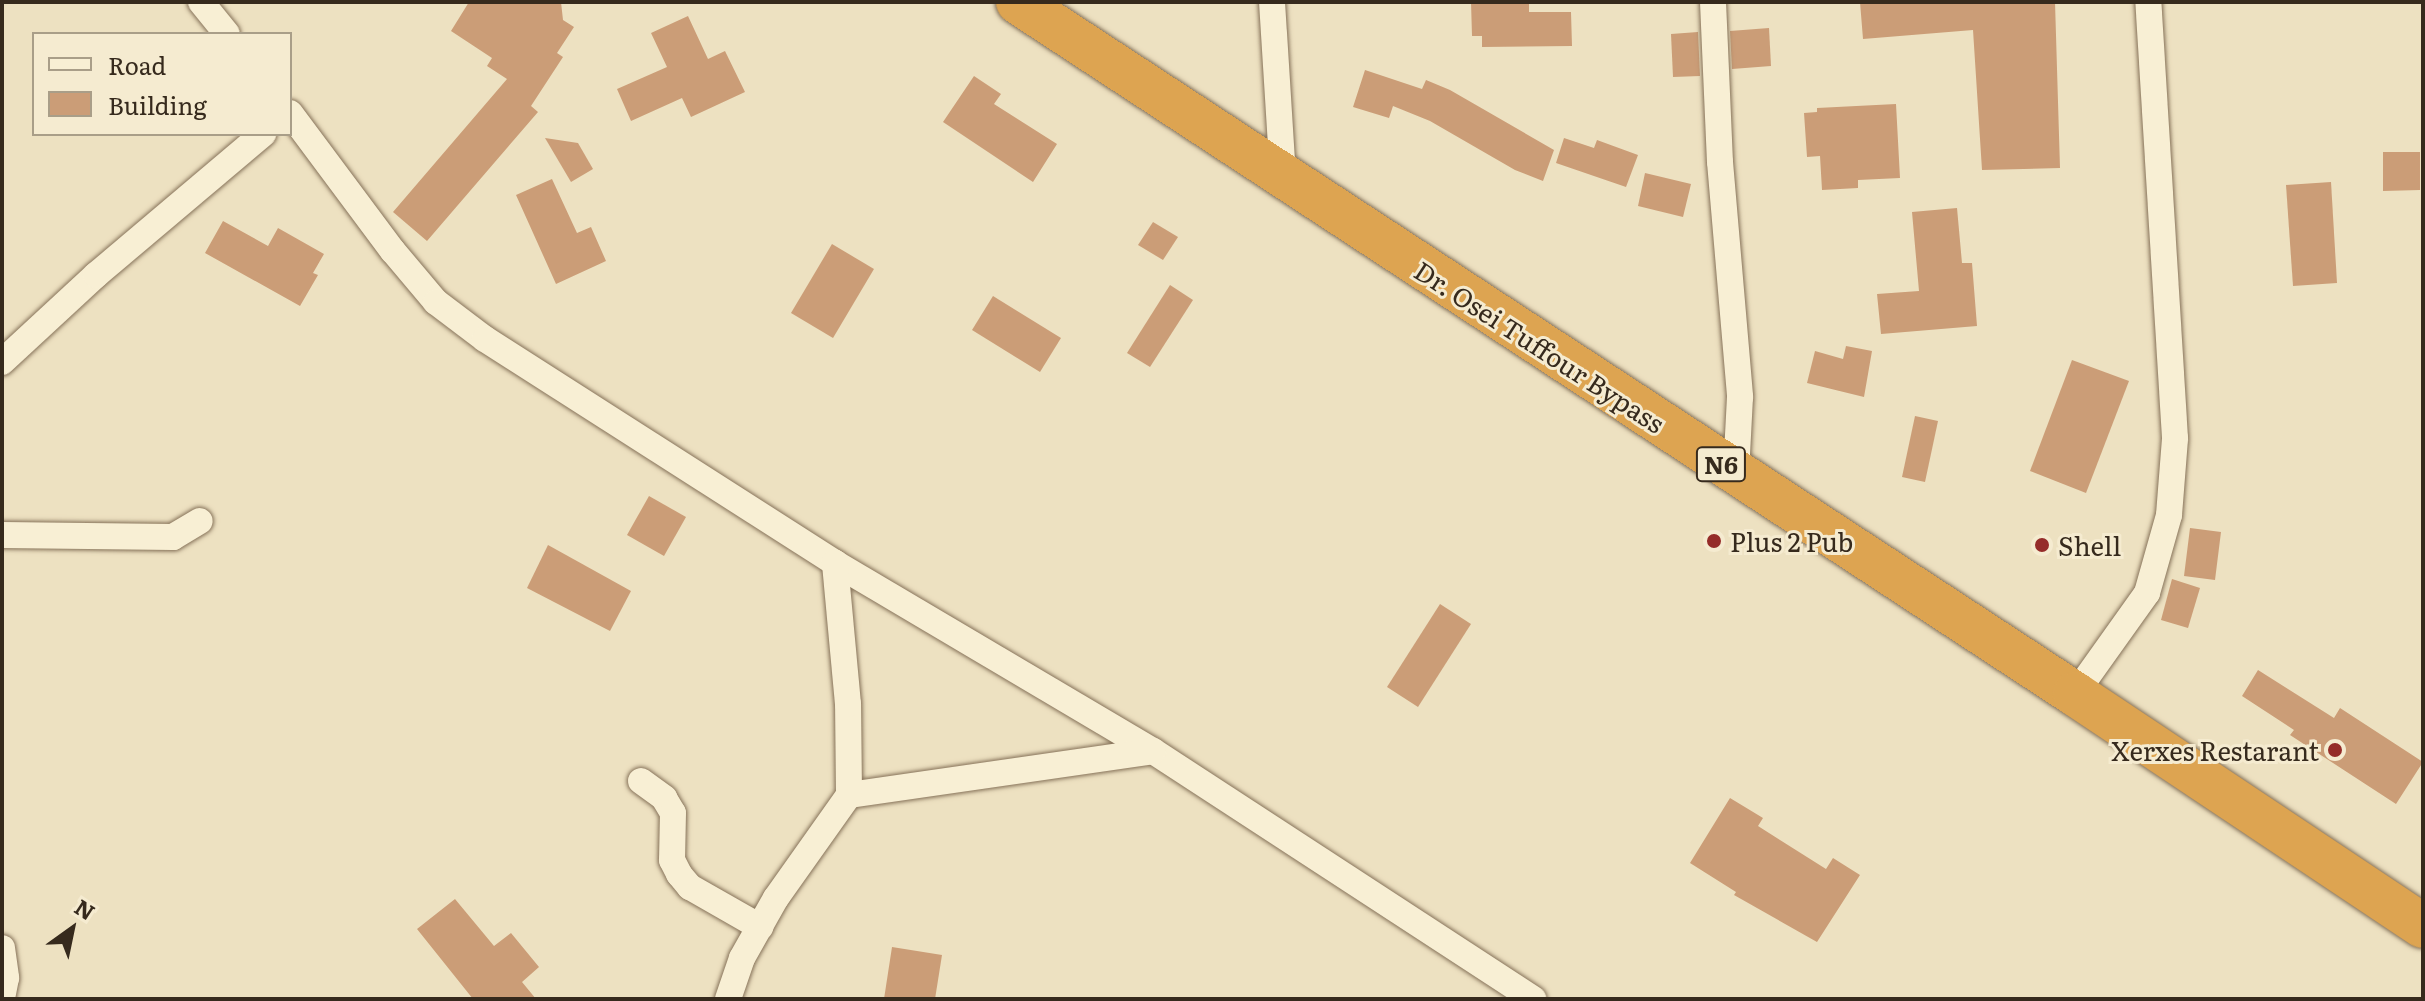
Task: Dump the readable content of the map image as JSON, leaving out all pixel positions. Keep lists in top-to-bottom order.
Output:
{
  "streets": {
    "highway": ["Dr. Osei Tuffour Bypass", "N6"]
  },
  "places": ["Plus 2 Pub", "Shell", "Xerxes Restarant"],
  "legend": ["Road", "Building"],
  "north": "top right"
}
